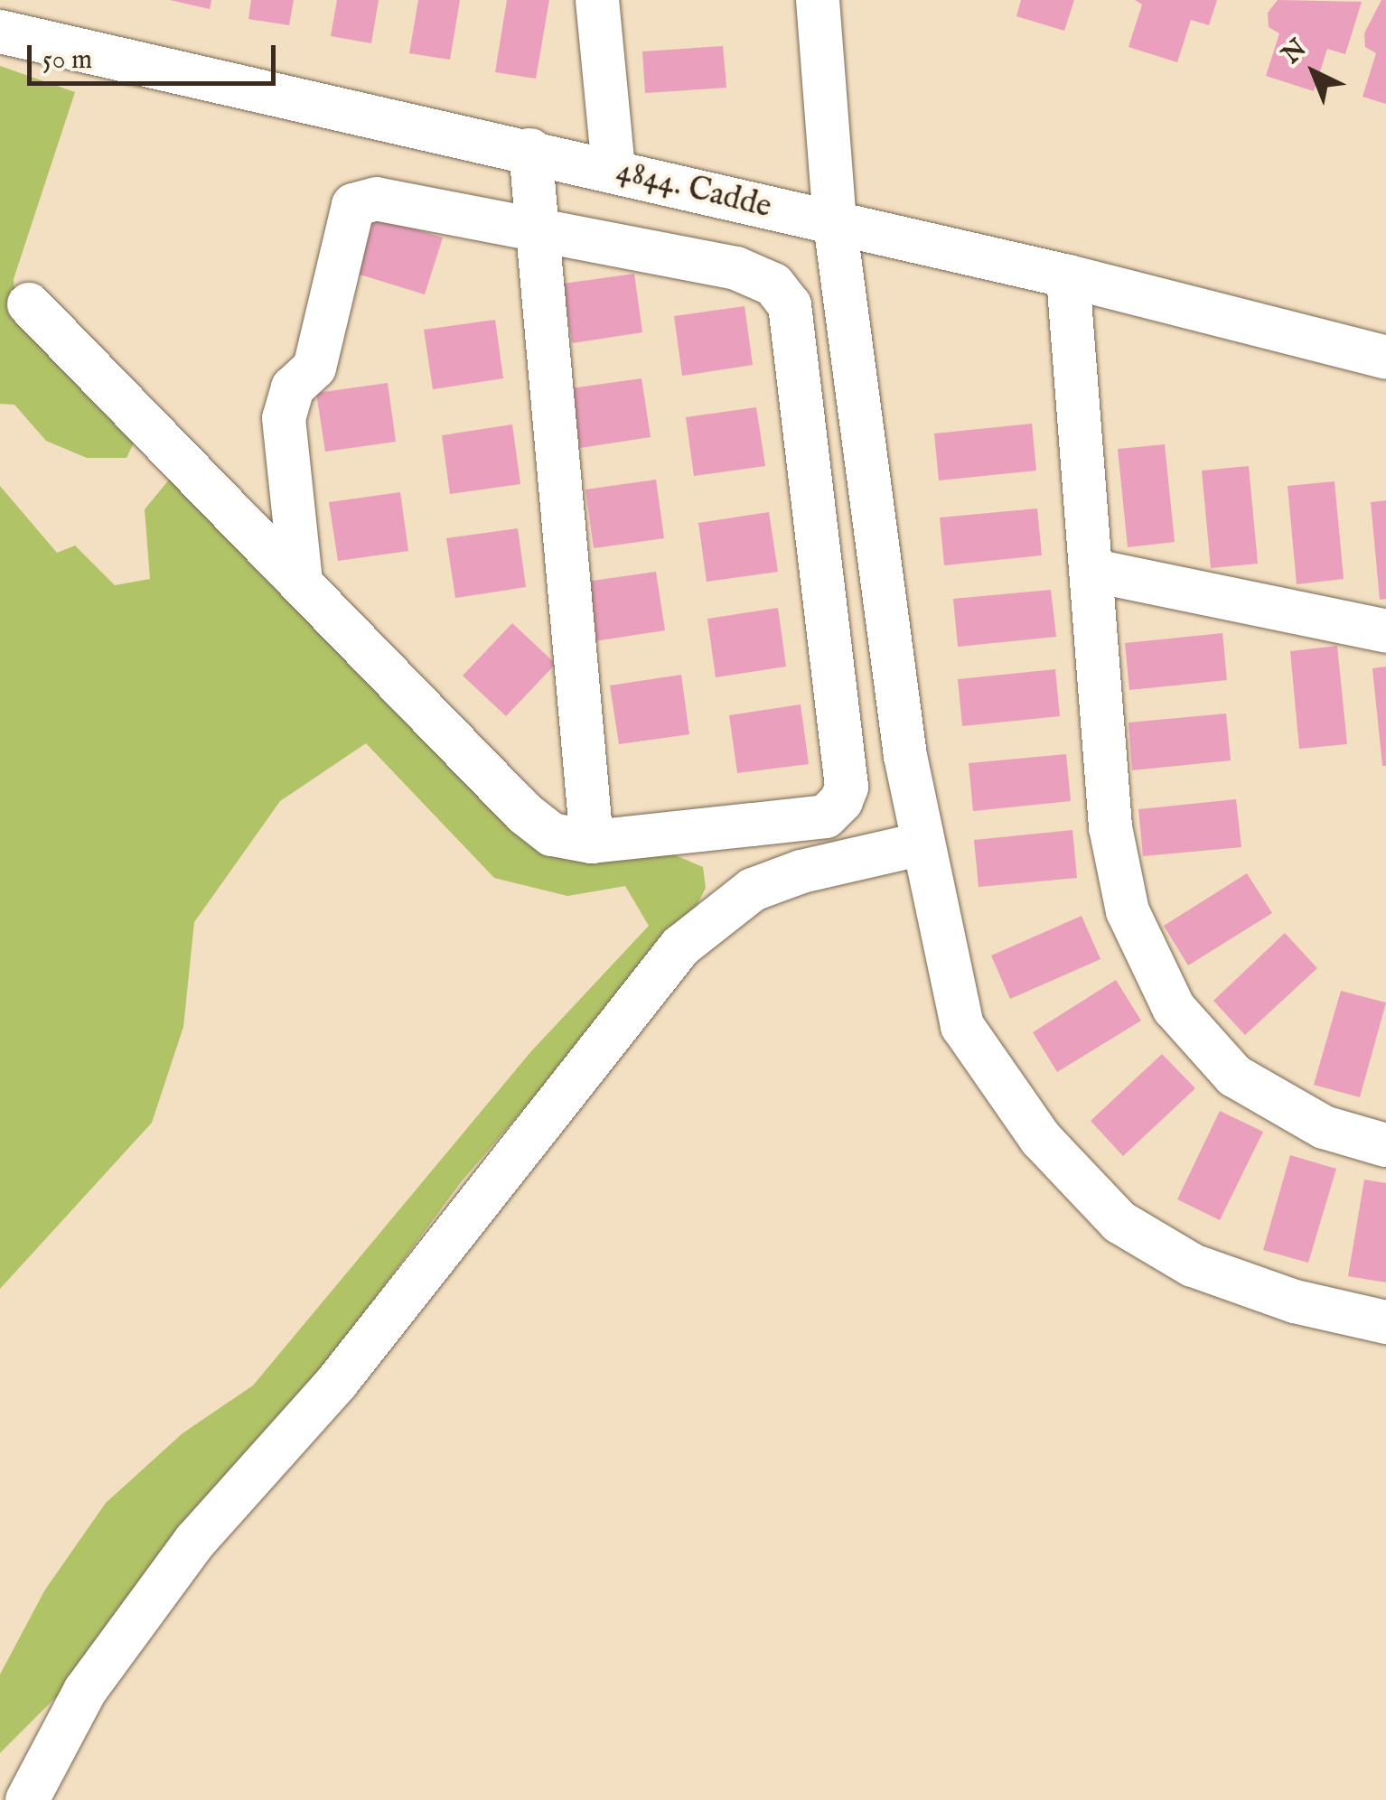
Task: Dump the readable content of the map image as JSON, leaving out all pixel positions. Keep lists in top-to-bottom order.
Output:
{
  "streets": {
    "street": ["4844. Cadde"]
  },
  "scale_bar": "50 m",
  "north": "top left"
}
